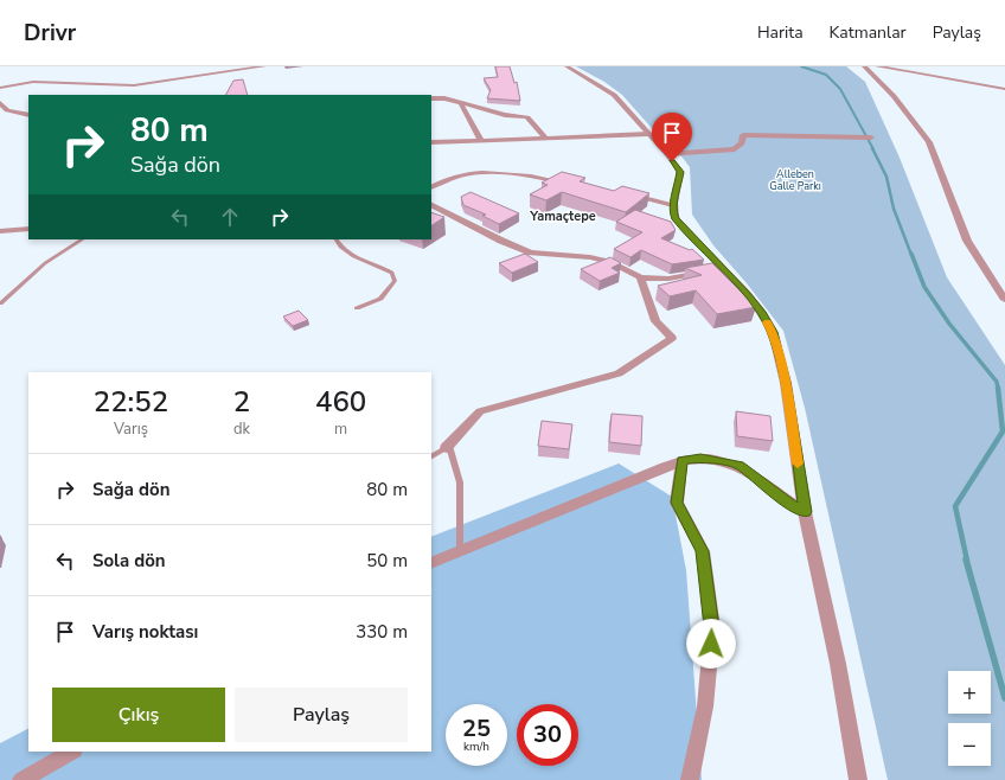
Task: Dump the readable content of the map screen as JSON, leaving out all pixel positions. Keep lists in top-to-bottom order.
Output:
{
  "districts": ["Yamaçtepe"],
  "parks": ["Alleben Galle Parkı"],
  "page": {
    "header": "Drivr",
    "nav": ["Harita", "Katmanlar", "Paylaş"],
    "turn": ["80 m", "Sağa dön"],
    "eta": [
      "22:52",
      "Varış",
      "2",
      "dk",
      "460",
      "m"
    ],
    "list": [
      {
        "name": "Sağa dön",
        "value": "80 m"
      },
      {
        "name": "Sola dön",
        "value": "50 m"
      },
      {
        "name": "Varış noktası",
        "value": "330 m"
      }
    ],
    "map_buttons": ["+", "−"],
    "buttons": ["Çıkış", "Paylaş"],
    "speed": "25 km/h",
    "limit": "30"
  }
}
